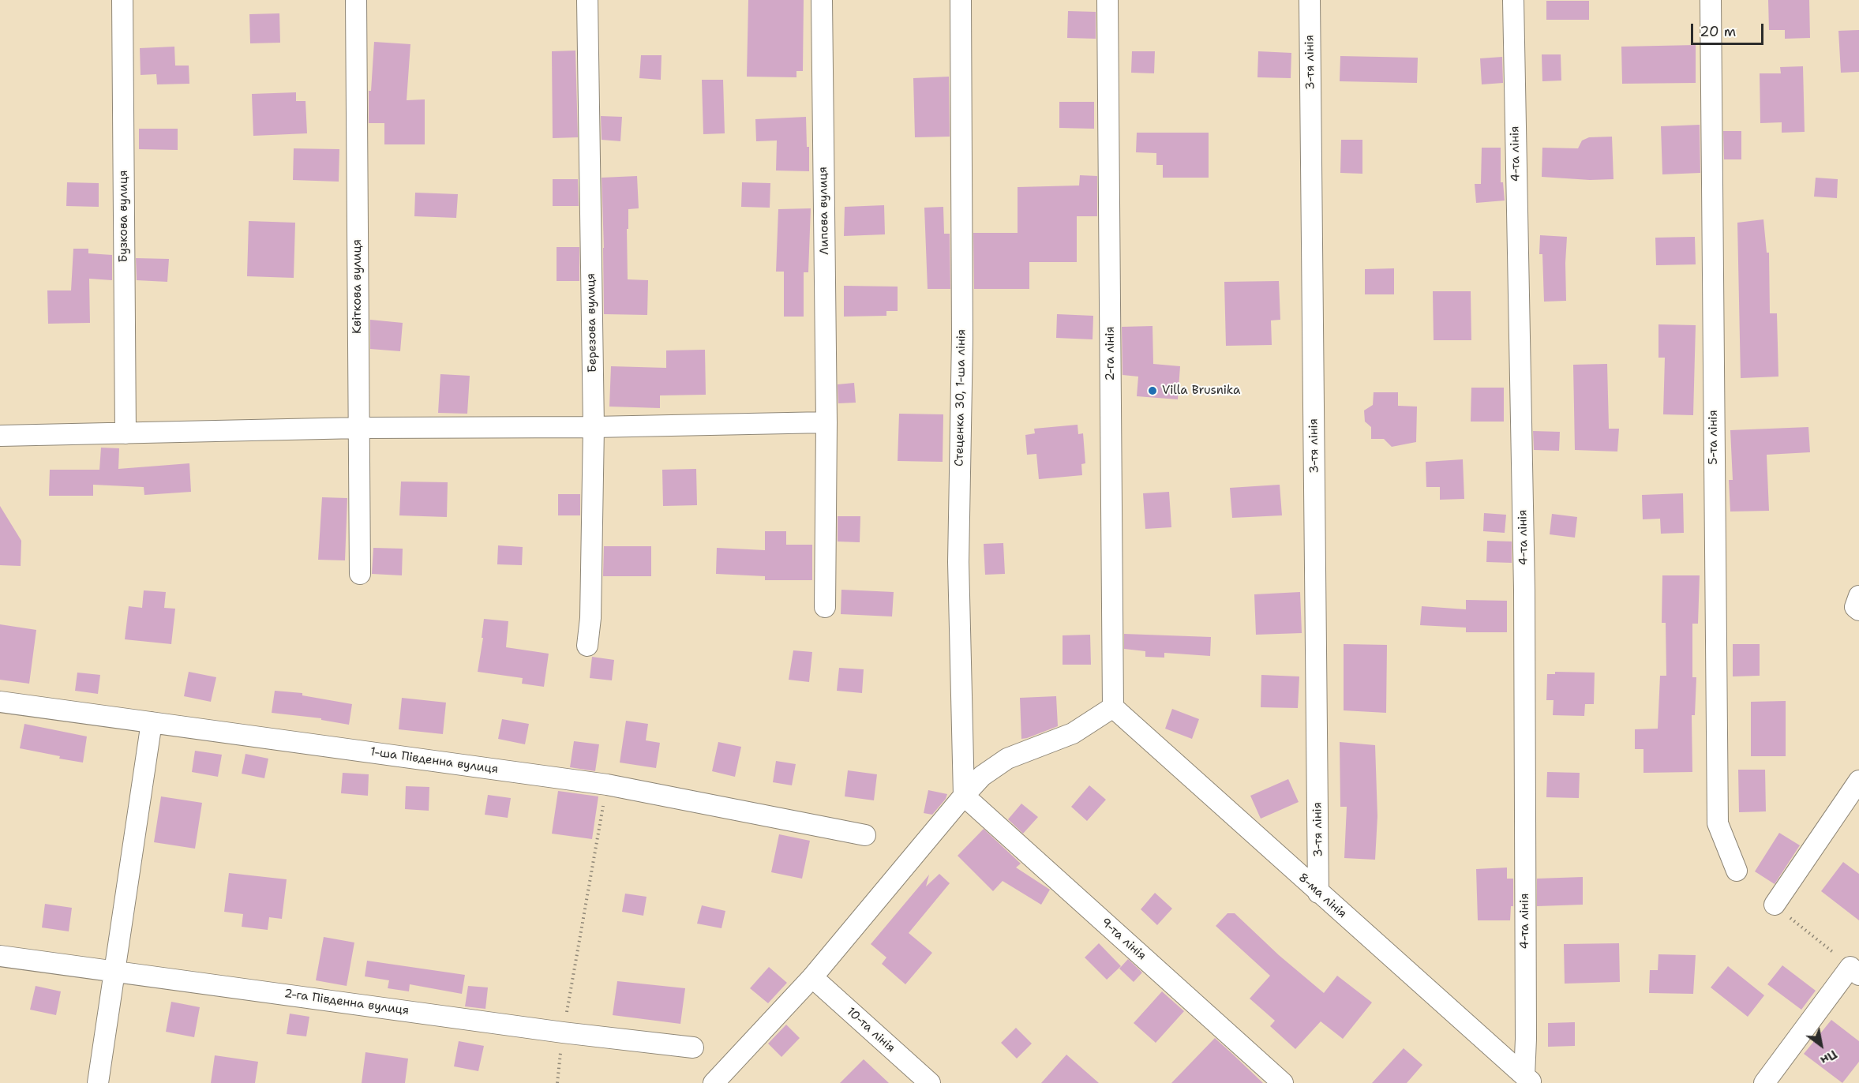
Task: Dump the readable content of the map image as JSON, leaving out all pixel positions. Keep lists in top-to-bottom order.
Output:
{
  "streets": {
    "street": [
      "3-тя лінія",
      "4-та лінія",
      "Липова вулиця",
      "Бузкова вулиця",
      "Квіткова вулиця",
      "Березова вулиця",
      "2-га лінія",
      "Стеценка 30, 1-ша лінія",
      "5-та лінія",
      "1-ша Південна вулиця",
      "8-ма лінія",
      "9-та лінія",
      "2-га Південна вулиця",
      "10-та лінія"
    ]
  },
  "crossings": [
    ["3-тя лінія", "8-ма лінія"],
    ["4-та лінія", "8-ма лінія"],
    ["2-га лінія", "8-ма лінія"],
    ["Стеценка 30, 1-ша лінія", "9-та лінія"]
  ],
  "places": ["Villa Brusnika"],
  "scale_bar": "20 m",
  "north": "bottom right"
}
